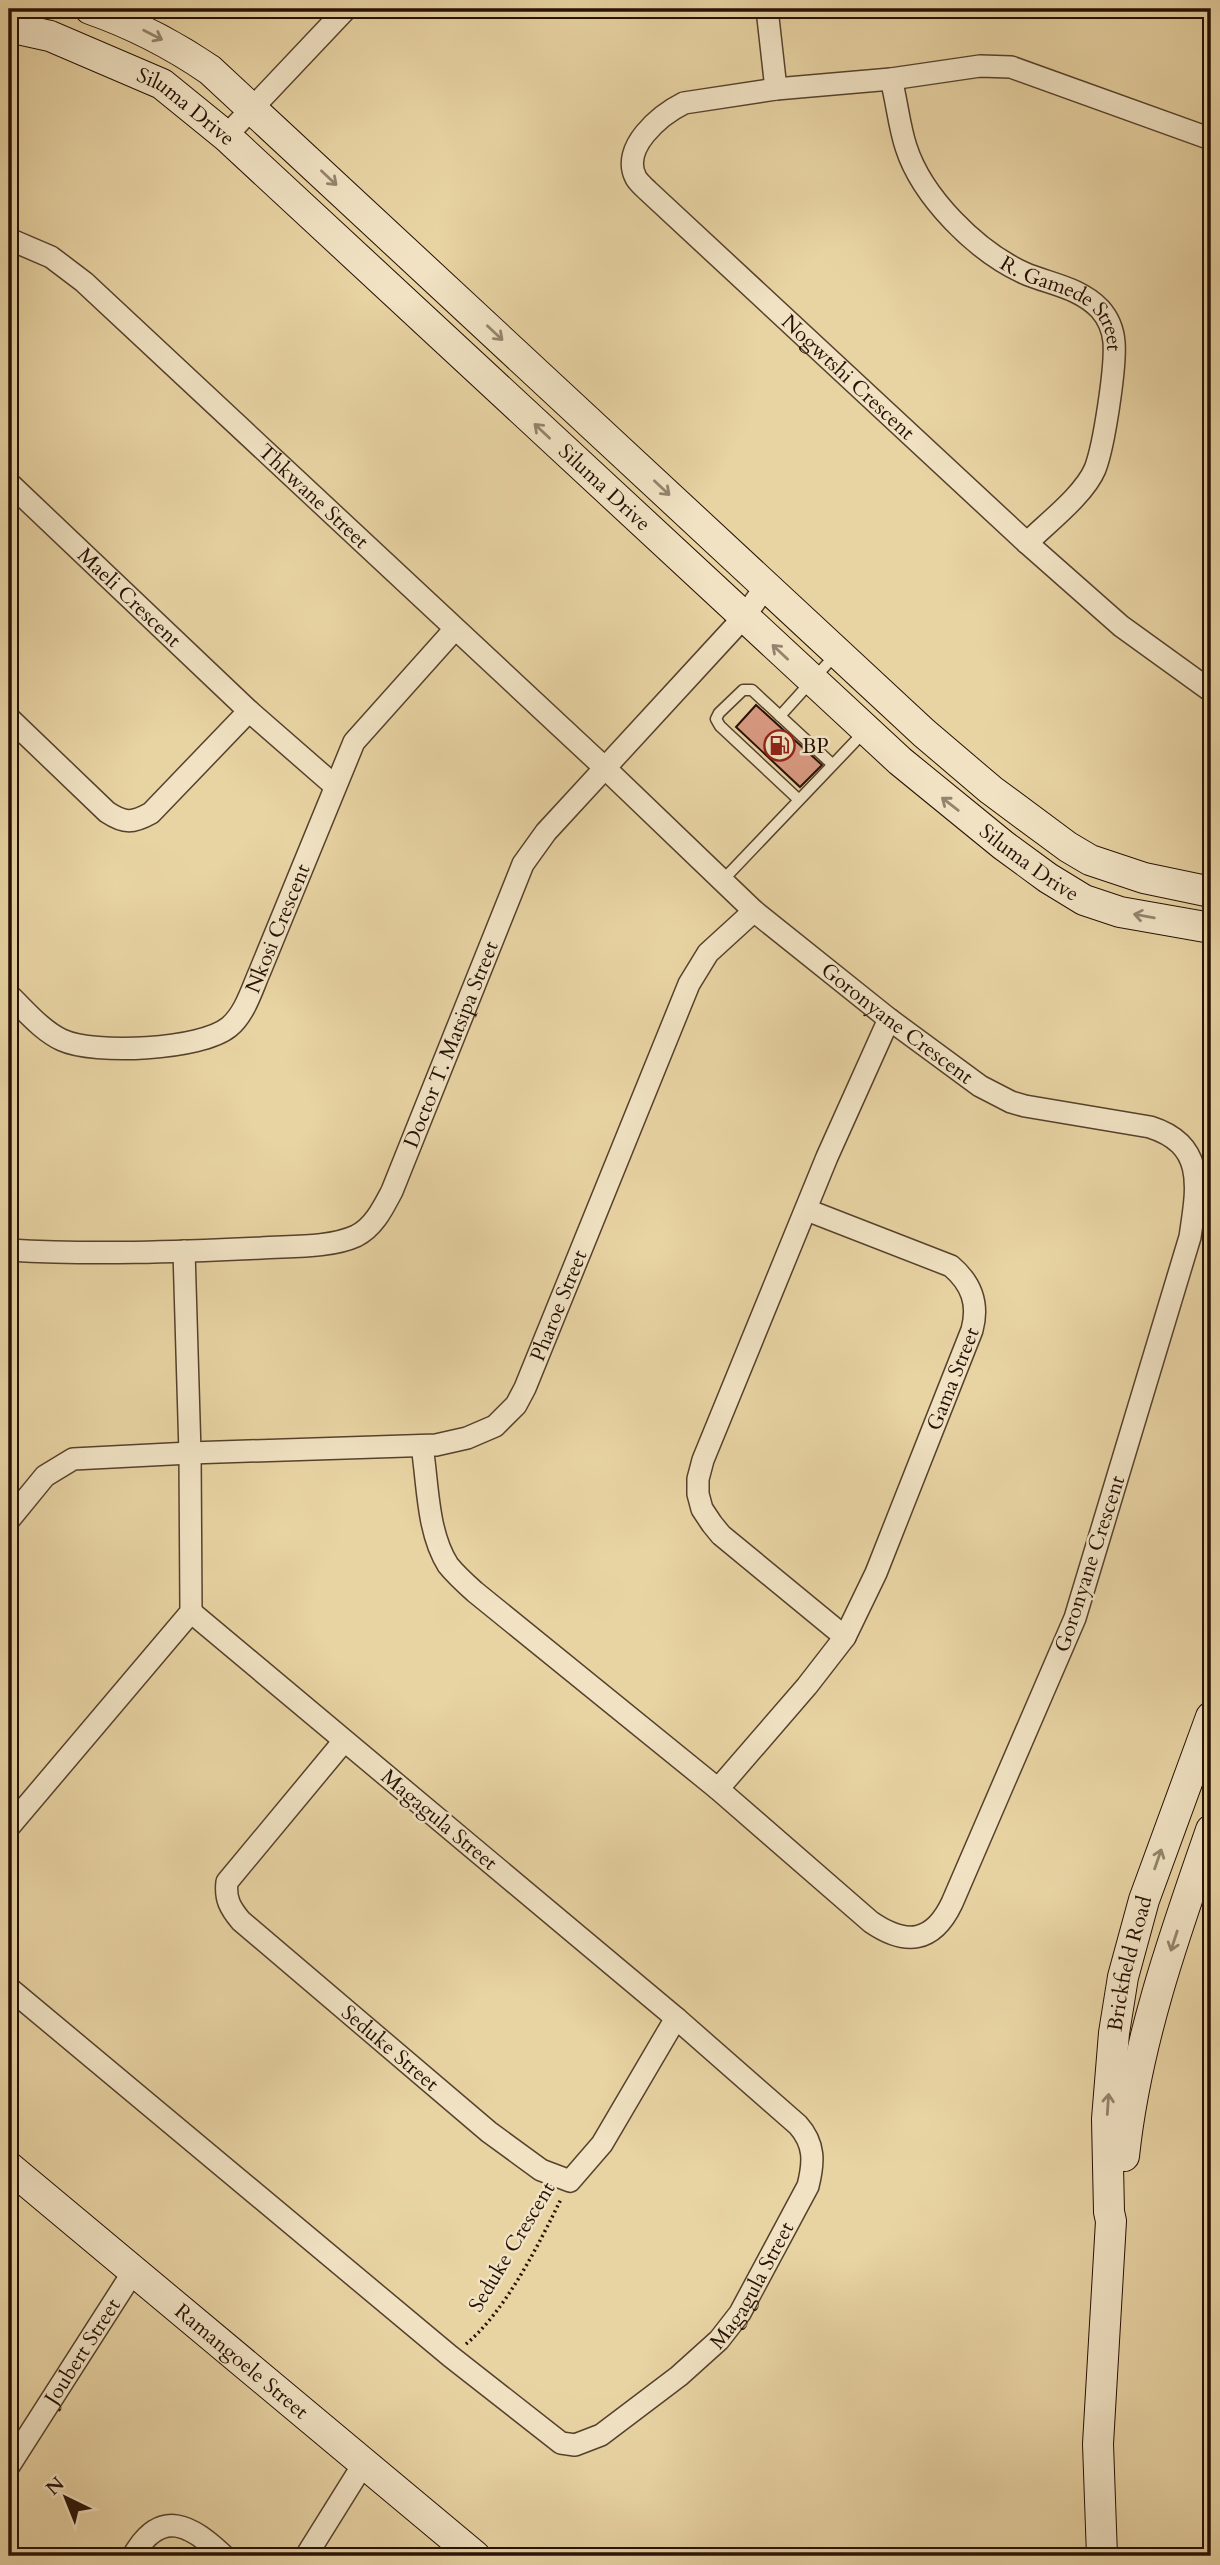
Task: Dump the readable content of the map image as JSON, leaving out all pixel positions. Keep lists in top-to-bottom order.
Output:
{
  "streets": {
    "street": [
      "Siluma Drive",
      "R. Gamede Street",
      "Nogwtshi Crescent",
      "Thkwane Street",
      "Maeli Crescent",
      "Nkosi Crescent",
      "Goronyane Crescent",
      "Doctor T. Matsipa Street",
      "Pharoe Street",
      "Gama Street",
      "Magagula Street",
      "Brickfield Road",
      "Seduke Street",
      "Joubert Street",
      "Ramangoele Street"
    ],
    "path": ["Seduke Crescent"]
  },
  "crossings": [
    ["Siluma Drive", "Doctor T. Matsipa Street"],
    ["R. Gamede Street", "Nogwtshi Crescent"],
    ["Thkwane Street", "Nkosi Crescent"],
    ["Thkwane Street", "Goronyane Crescent"],
    ["Thkwane Street", "Doctor T. Matsipa Street"],
    ["Maeli Crescent", "Nkosi Crescent"],
    ["Goronyane Crescent", "Doctor T. Matsipa Street"],
    ["Goronyane Crescent", "Pharoe Street"],
    ["Goronyane Crescent", "Gama Street"],
    ["Magagula Street", "Seduke Street"],
    ["Magagula Street", "Seduke Crescent"],
    ["Seduke Street", "Seduke Crescent"],
    ["Joubert Street", "Ramangoele Street"]
  ],
  "places": {
    "fuel station": ["BP"]
  },
  "north": "top left"
}
